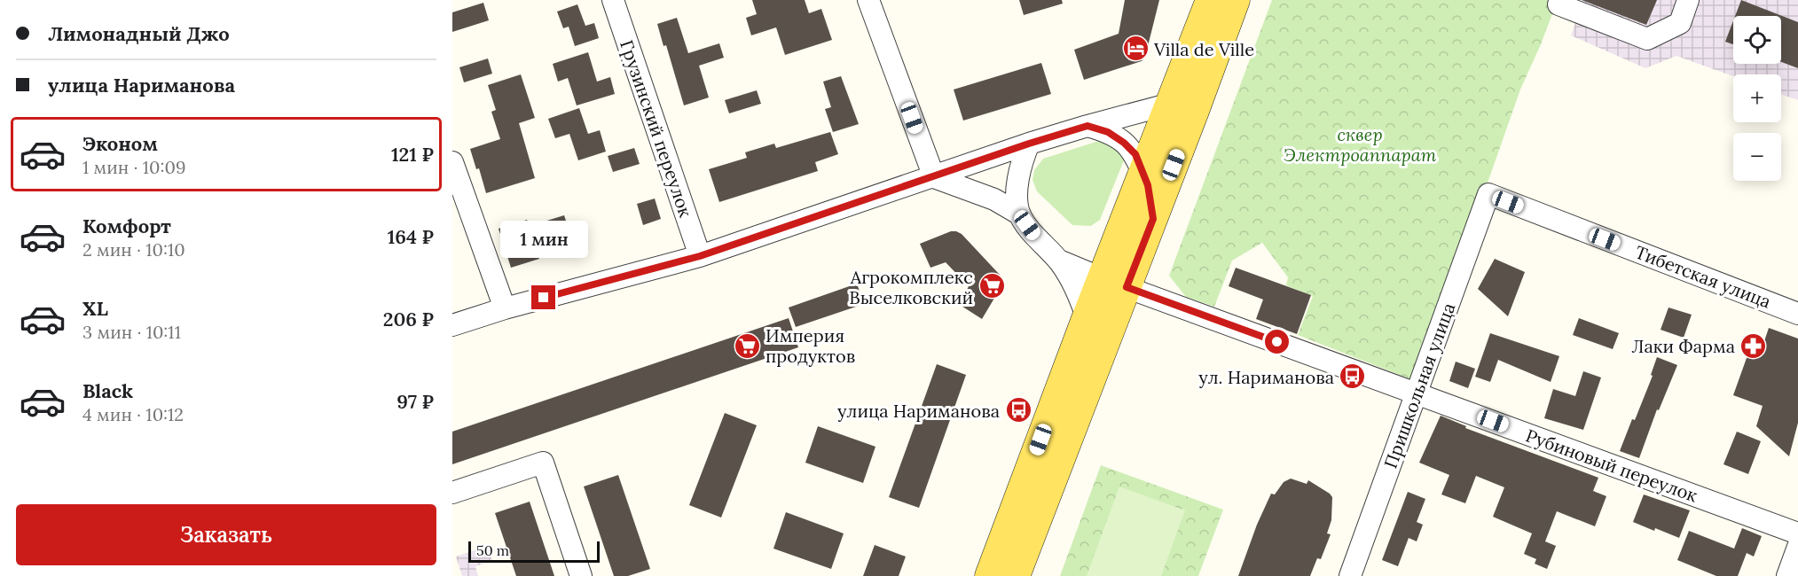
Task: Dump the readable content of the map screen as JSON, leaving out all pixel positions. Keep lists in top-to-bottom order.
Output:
{
  "streets": {
    "street": [
      "Грузинский переулок",
      "Тибетская улица",
      "Пришкольная улица",
      "Рубиновый переулок"
    ]
  },
  "crossings": [
    ["Тибетская улица", "Пришкольная улица"],
    ["Пришкольная улица", "Рубиновый переулок"]
  ],
  "parks": ["cквер Электроаппарат"],
  "places": {
    "hotel": ["Villa de Ville"],
    "supermarket": ["Агрокомплекс Выселковский", "Империя продуктов"],
    "pharmacy": ["Лаки Фарма"],
    "bus stop": ["ул. Нариманова", "улица Нариманова"]
  },
  "scale_bar": "50 m",
  "page": {
    "banner": ["Лимонадный Джо", "улица Нариманова"],
    "map_buttons": ["+", "−"],
    "list": [
      {
        "name": "Эконом",
        "note": "1 мин · 10:09",
        "value": "121 ₽"
      },
      {
        "name": "Комфорт",
        "note": "2 мин · 10:10",
        "value": "164 ₽"
      },
      {
        "name": "XL",
        "note": "3 мин · 10:11",
        "value": "206 ₽"
      },
      {
        "name": "Black",
        "note": "4 мин · 10:12",
        "value": "97 ₽"
      }
    ],
    "bubble": "1 мин",
    "buttons": "Заказать",
    "scale": "50 m"
  }
}
